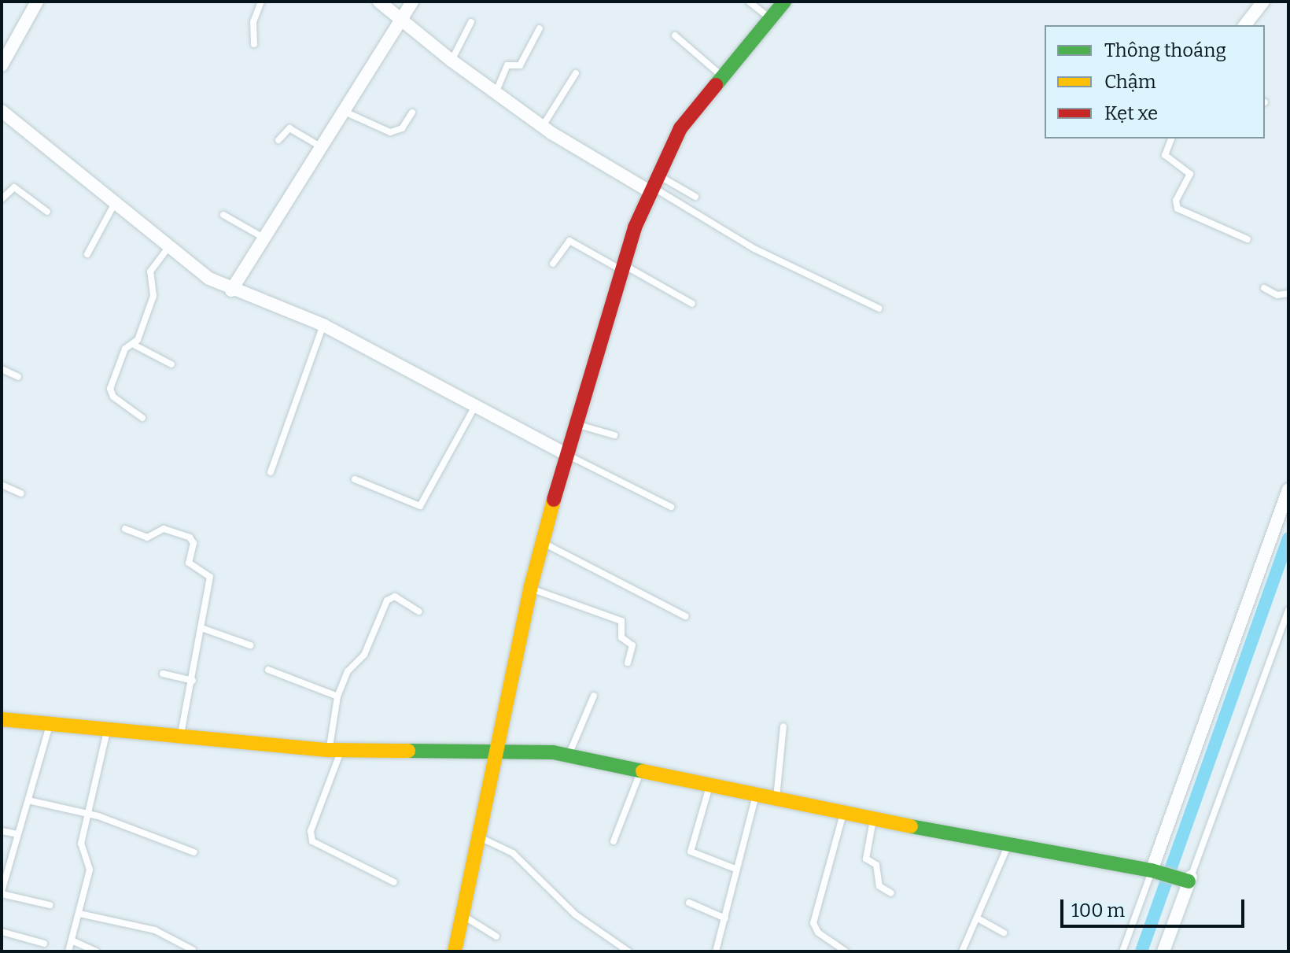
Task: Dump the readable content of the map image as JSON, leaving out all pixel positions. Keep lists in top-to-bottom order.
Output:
{
  "legend": ["Thông thoáng", "Chậm", "Kẹt xe"],
  "scale_bar": "100 m"
}
